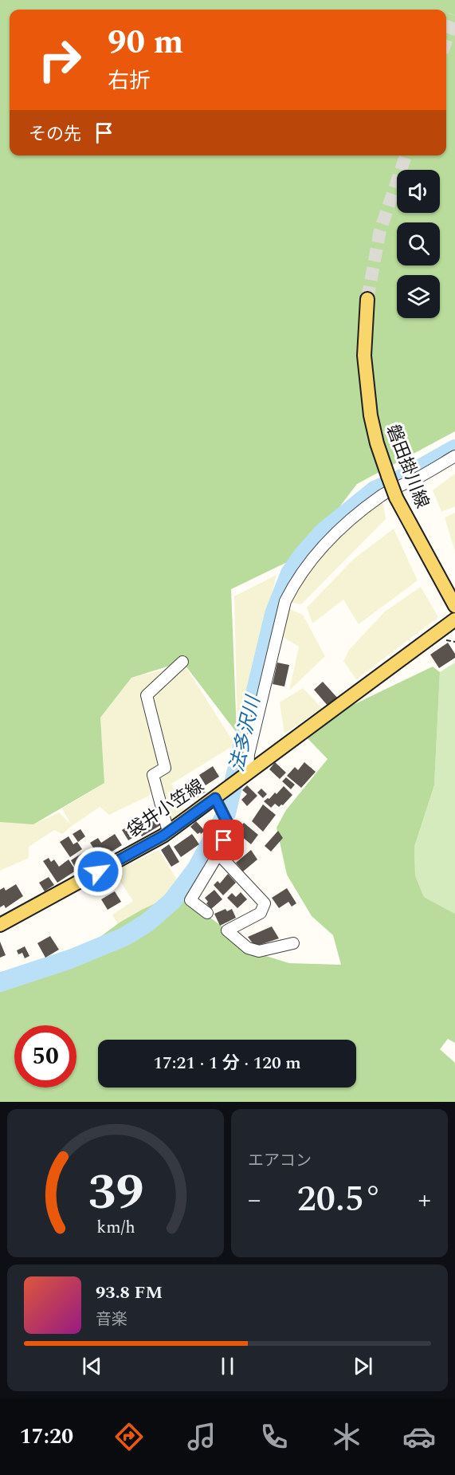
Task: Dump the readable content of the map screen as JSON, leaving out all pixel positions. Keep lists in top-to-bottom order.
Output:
{
  "streets": {
    "main road": ["磐田掛川線", "袋井小笠線"]
  },
  "water": ["法多沢川"],
  "page": {
    "turn": ["90 m", "右折"],
    "then": "その先",
    "limit": "50",
    "trip": "17:21 · 1 分 · 120 m",
    "tile": "エアコン",
    "heat": ["−", "20.5°", "+"],
    "song": ["93.8 FM", "音楽"],
    "tabs": "17:20",
    "gauge": ["39", "km/h"]
  }
}
